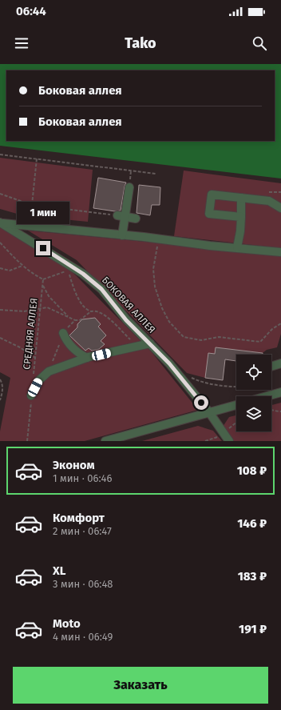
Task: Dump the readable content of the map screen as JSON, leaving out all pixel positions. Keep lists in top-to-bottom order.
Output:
{
  "streets": {
    "street": ["БОКОВАЯ АЛЛЕЯ"],
    "path": ["СРЕДНЯЯ АЛЛЕЯ"]
  },
  "page": {
    "status": "06:44",
    "header": "Tako",
    "banner": ["Боковая аллея", "Боковая аллея"],
    "bubble": "1 мин",
    "list": [
      {
        "name": "Эконом",
        "note": "1 мин · 06:46",
        "value": "108 ₽"
      },
      {
        "name": "Комфорт",
        "note": "2 мин · 06:47",
        "value": "146 ₽"
      },
      {
        "name": "XL",
        "note": "3 мин · 06:48",
        "value": "183 ₽"
      },
      {
        "name": "Moto",
        "note": "4 мин · 06:49",
        "value": "191 ₽"
      }
    ],
    "buttons": "Заказать"
  }
}
